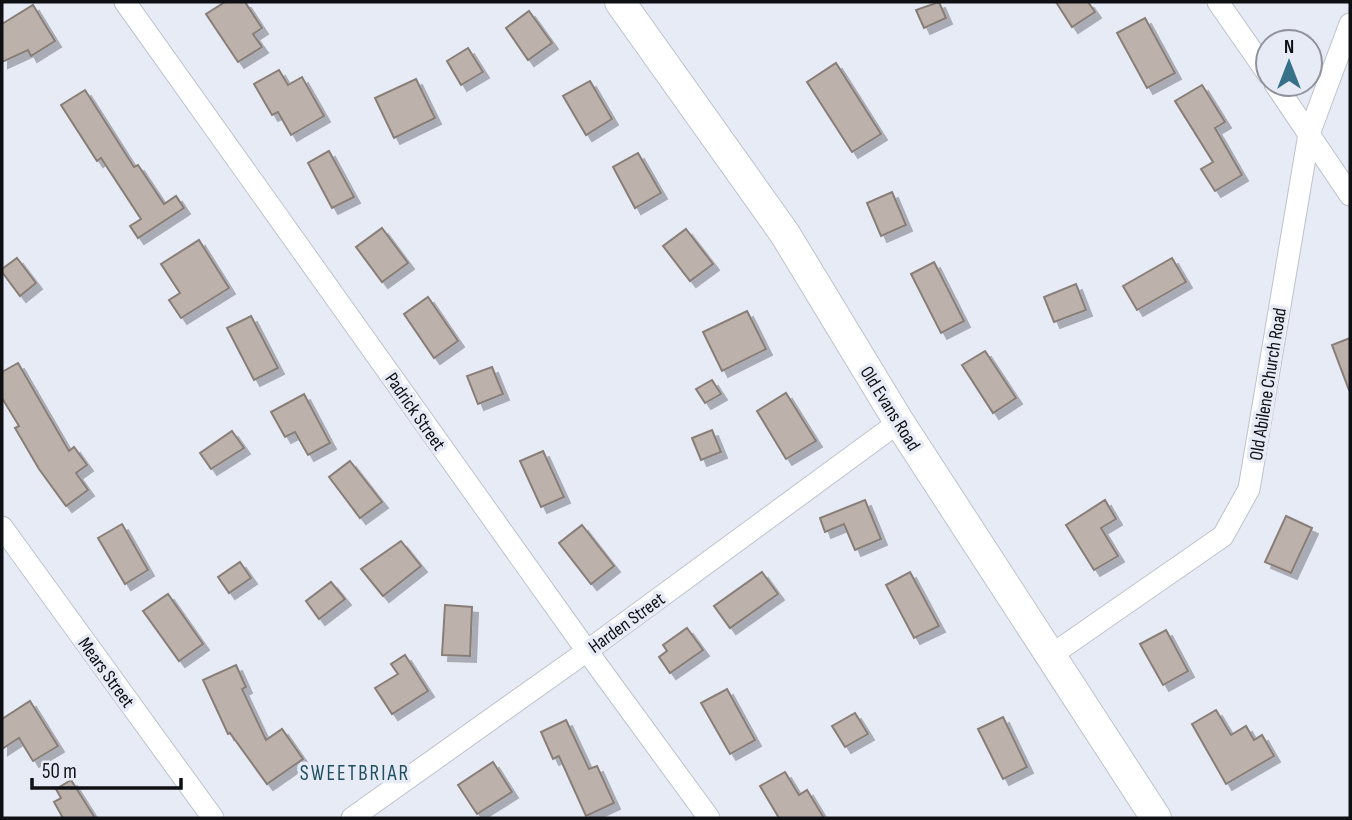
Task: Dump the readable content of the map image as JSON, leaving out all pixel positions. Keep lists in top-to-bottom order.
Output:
{
  "streets": {
    "street": [
      "Old Abilene Church Road",
      "Old Evans Road",
      "Padrick Street",
      "Harden Street",
      "Mears Street"
    ]
  },
  "crossings": [
    ["Old Abilene Church Road", "Old Evans Road"],
    ["Old Evans Road", "Harden Street"],
    ["Padrick Street", "Harden Street"]
  ],
  "districts": ["SWEETBRIAR"],
  "scale_bar": "50 m",
  "north": "top"
}
